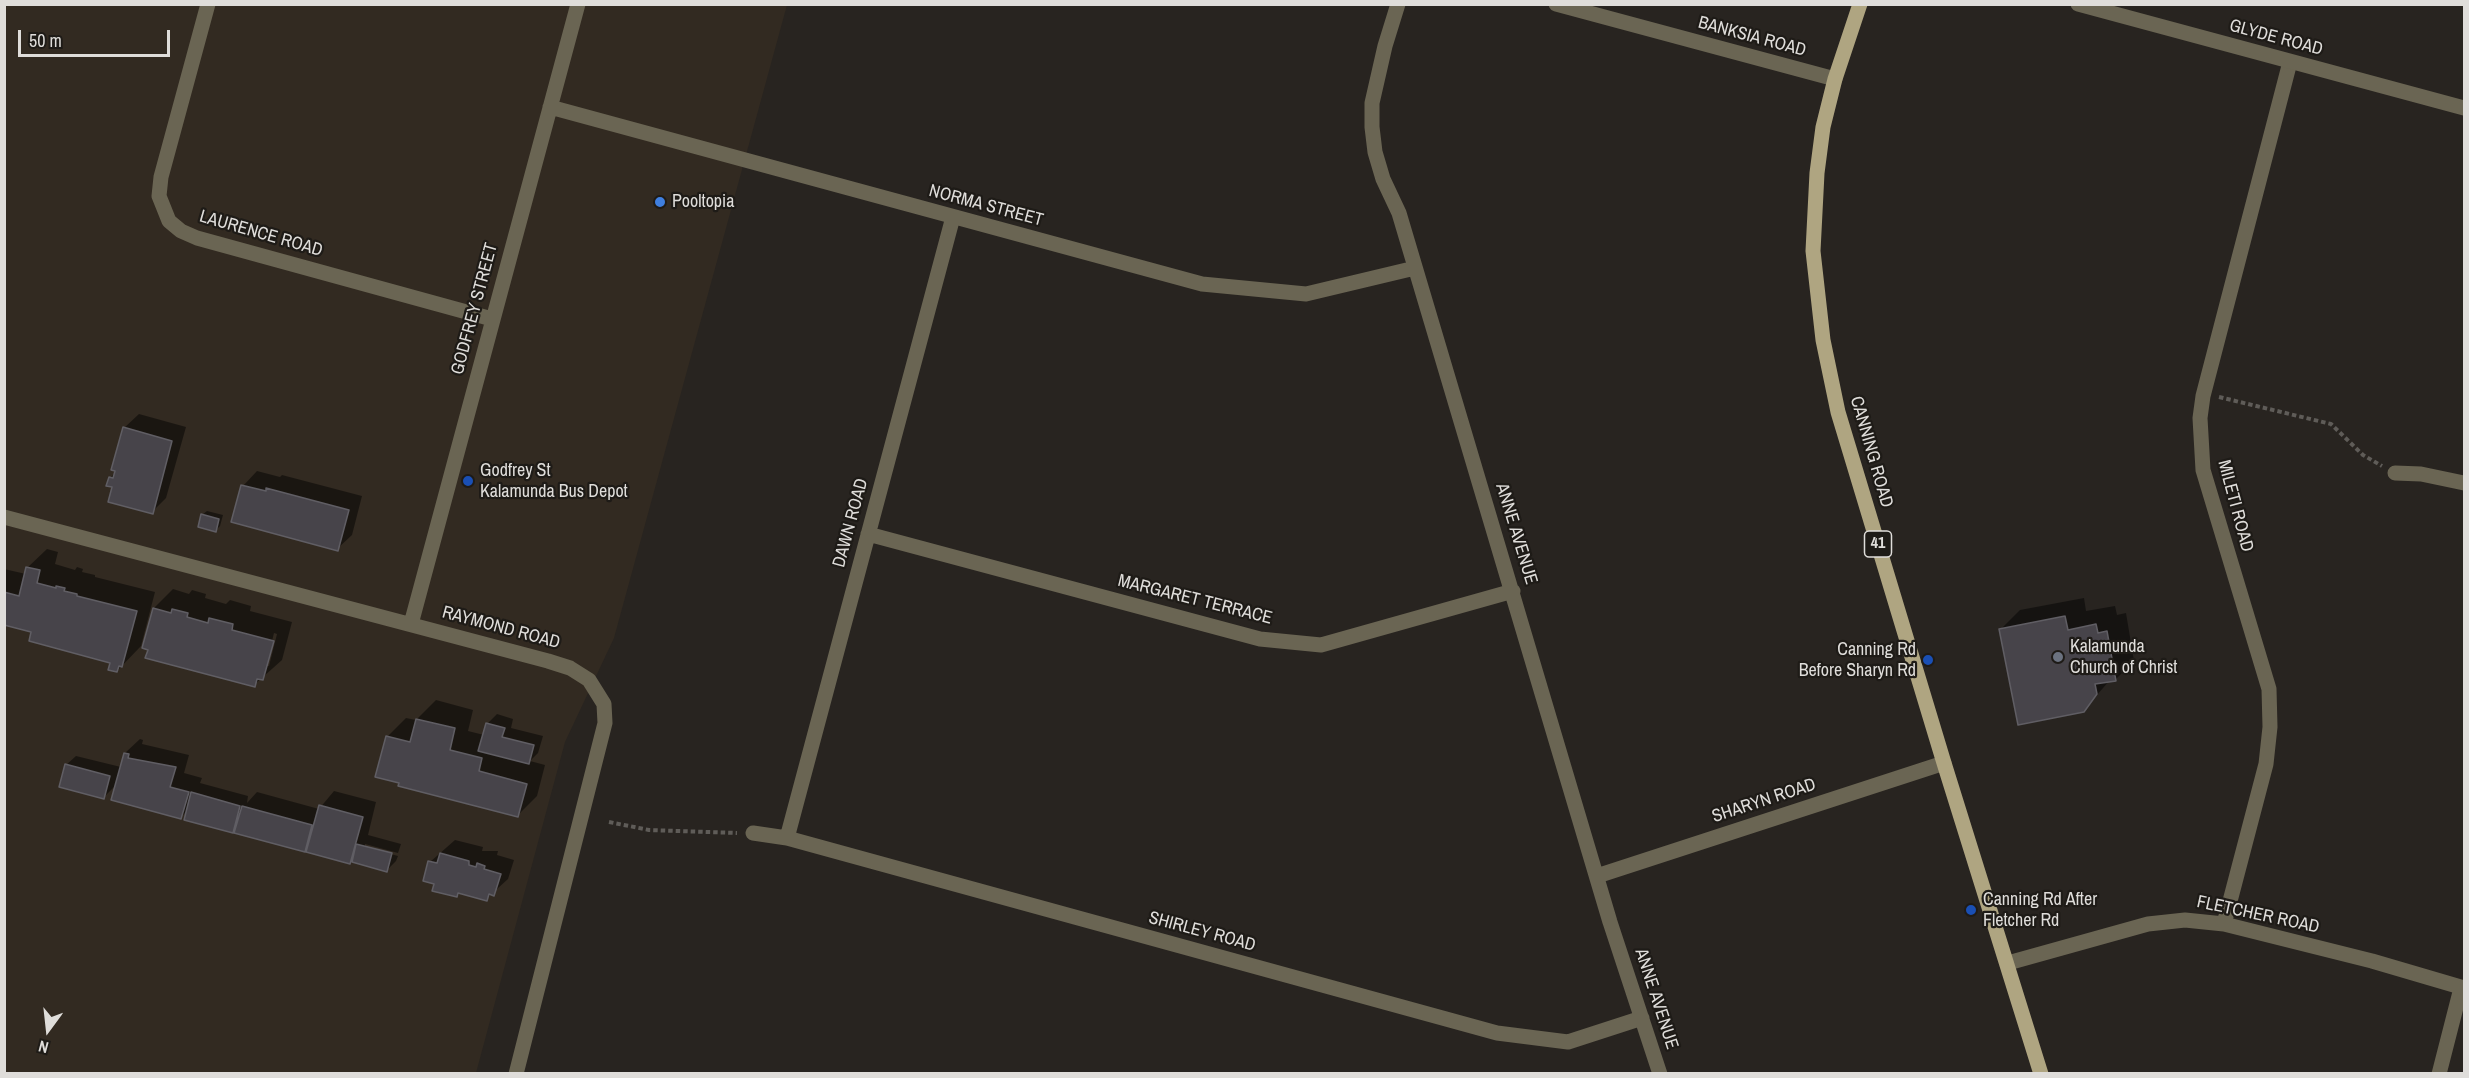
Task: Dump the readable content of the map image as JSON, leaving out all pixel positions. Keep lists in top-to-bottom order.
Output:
{
  "streets": {
    "main road": ["CANNING ROAD", "41"],
    "street": [
      "BANKSIA ROAD",
      "GLYDE ROAD",
      "NORMA STREET",
      "LAURENCE ROAD",
      "GODFREY STREET",
      "MILETI ROAD",
      "DAWN ROAD",
      "ANNE AVENUE",
      "MARGARET TERRACE",
      "RAYMOND ROAD",
      "SHARYN ROAD",
      "FLETCHER ROAD",
      "SHIRLEY ROAD"
    ]
  },
  "crossings": [
    ["BANKSIA ROAD", "CANNING ROAD"],
    ["GLYDE ROAD", "MILETI ROAD"],
    ["NORMA STREET", "GODFREY STREET"],
    ["NORMA STREET", "DAWN ROAD"],
    ["NORMA STREET", "ANNE AVENUE"],
    ["LAURENCE ROAD", "GODFREY STREET"],
    ["GODFREY STREET", "RAYMOND ROAD"],
    ["CANNING ROAD", "SHARYN ROAD"],
    ["CANNING ROAD", "FLETCHER ROAD"],
    ["MILETI ROAD", "FLETCHER ROAD"],
    ["DAWN ROAD", "MARGARET TERRACE"],
    ["DAWN ROAD", "SHIRLEY ROAD"],
    ["ANNE AVENUE", "MARGARET TERRACE"],
    ["ANNE AVENUE", "SHARYN ROAD"],
    ["ANNE AVENUE", "SHIRLEY ROAD"]
  ],
  "places": [
    "Pooltopia",
    "Godfrey St Kalamunda Bus Depot",
    "Kalamunda Church of Christ",
    "Canning Rd Before Sharyn Rd",
    "Canning Rd After Fletcher Rd"
  ],
  "scale_bar": "50 m",
  "north": "bottom"
}
